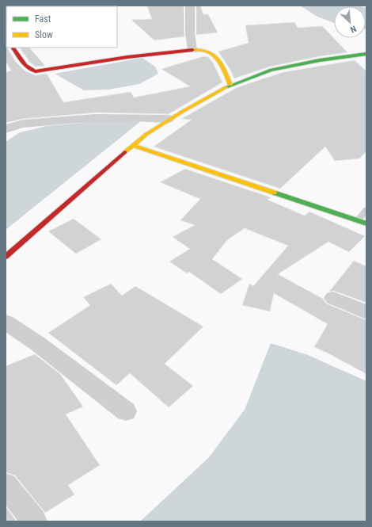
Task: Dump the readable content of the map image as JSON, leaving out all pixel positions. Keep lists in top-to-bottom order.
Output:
{
  "legend": ["Fast", "Slow"],
  "north": "bottom right"
}
